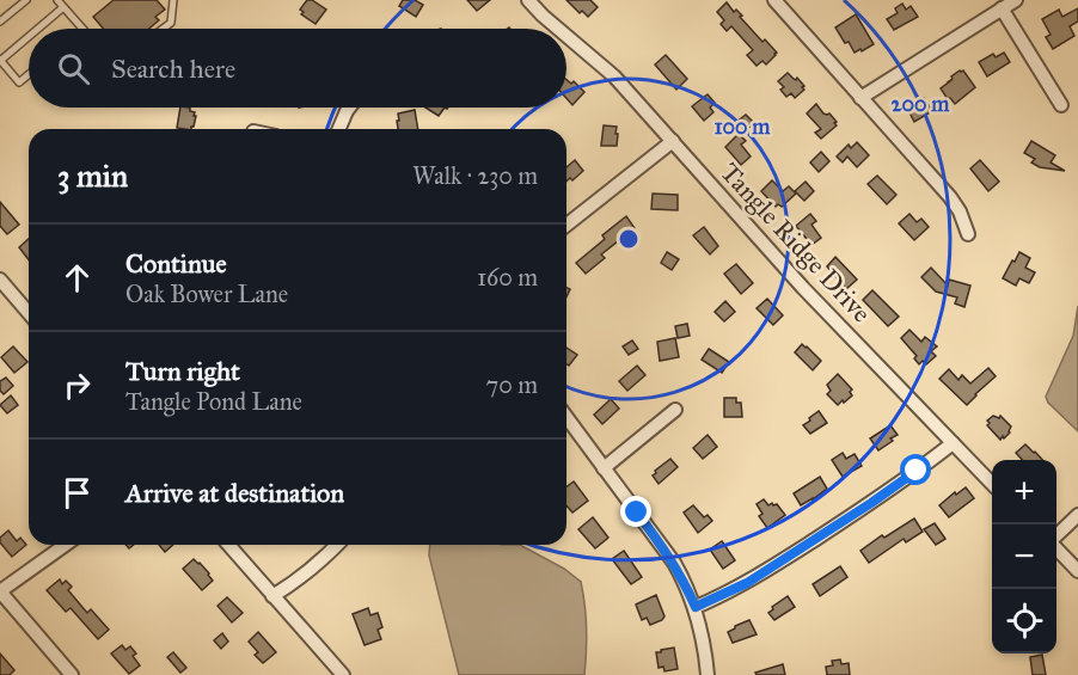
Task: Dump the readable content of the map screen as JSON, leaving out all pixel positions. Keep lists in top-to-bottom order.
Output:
{
  "streets": {
    "street": ["Tangle Ridge Drive"]
  },
  "page": {
    "search": "Search here",
    "heading": ["3 min", "Walk · 230 m"],
    "list": [
      ["Continue", "Oak Bower Lane", "160 m"],
      ["Turn right", "Tangle Pond Lane", "70 m"],
      "Arrive at destination"
    ],
    "map_buttons": ["+", "−"]
  },
  "rings": ["200 m", "100 m"]
}
